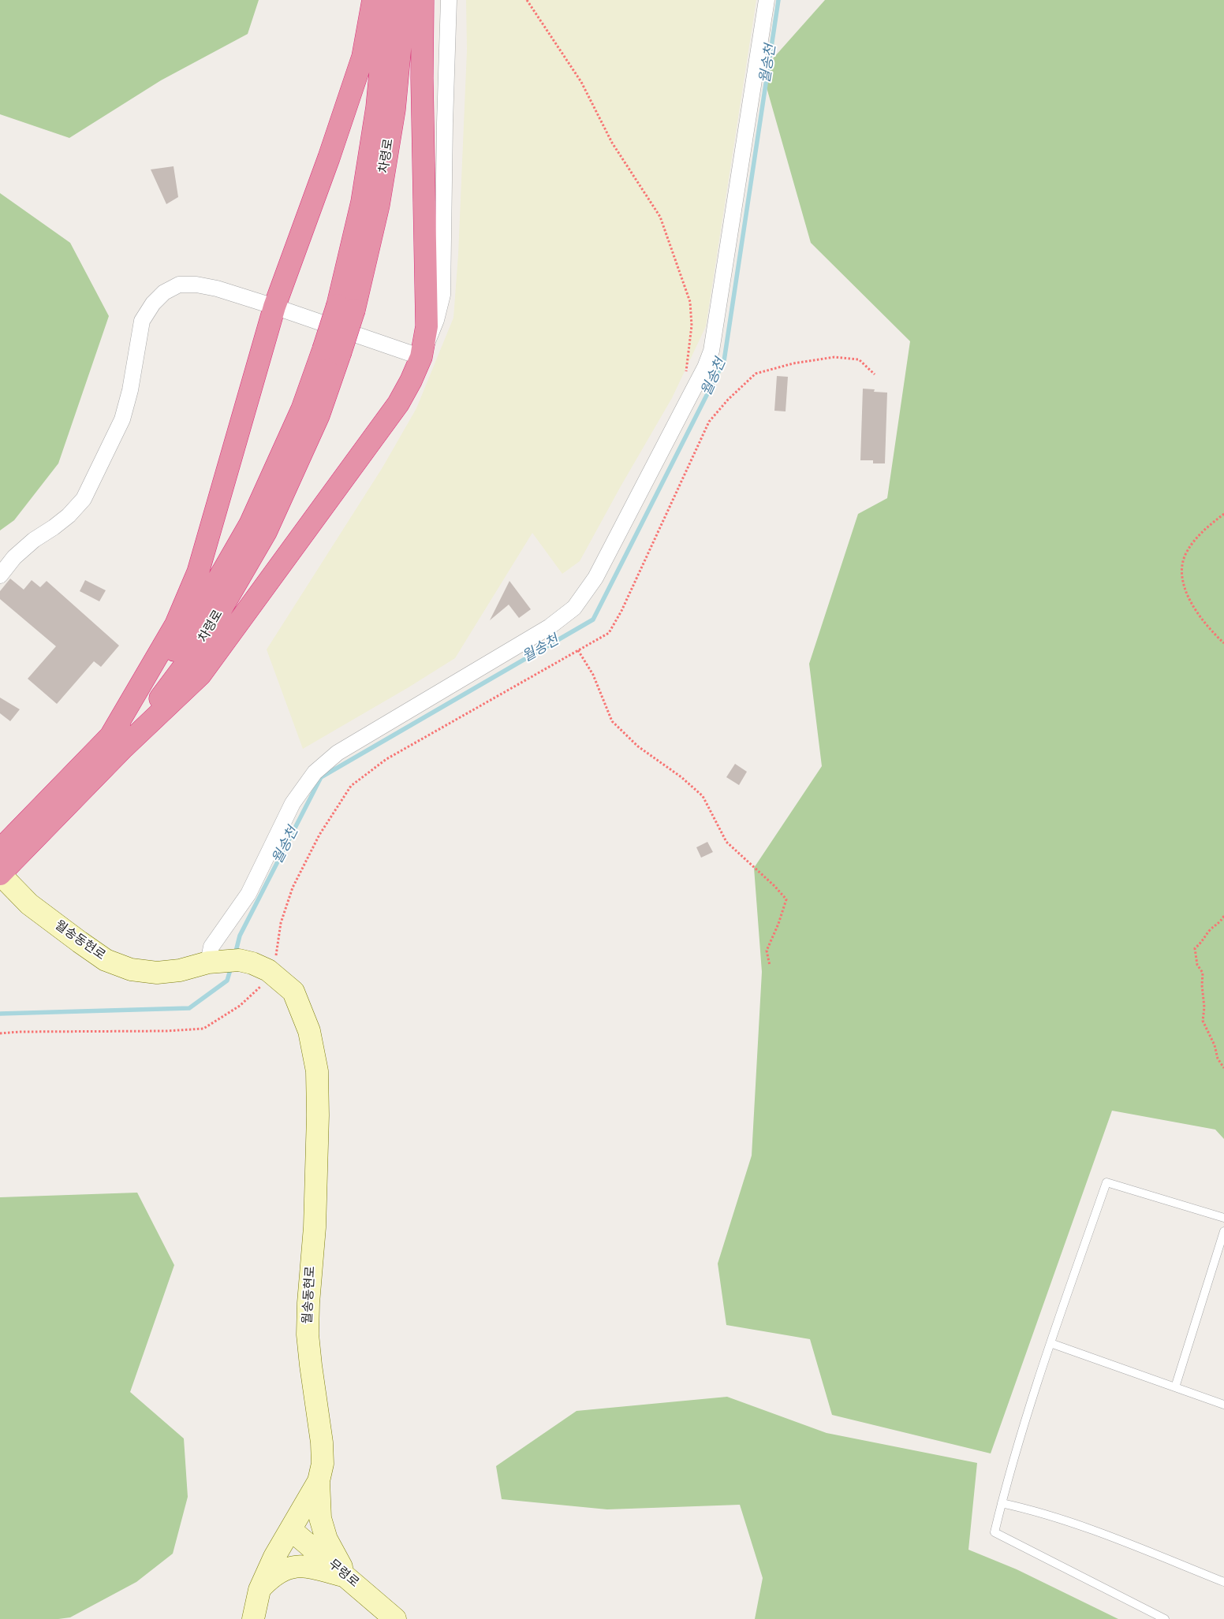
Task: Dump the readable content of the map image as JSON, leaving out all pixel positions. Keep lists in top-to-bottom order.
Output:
{
  "streets": {
    "highway": ["차령로"],
    "street": ["월송동현로", "무령로"]
  },
  "crossings": [
    ["차령로", "월송동현로"],
    ["월송동현로", "무령로"]
  ],
  "water": ["월송천"]
}
